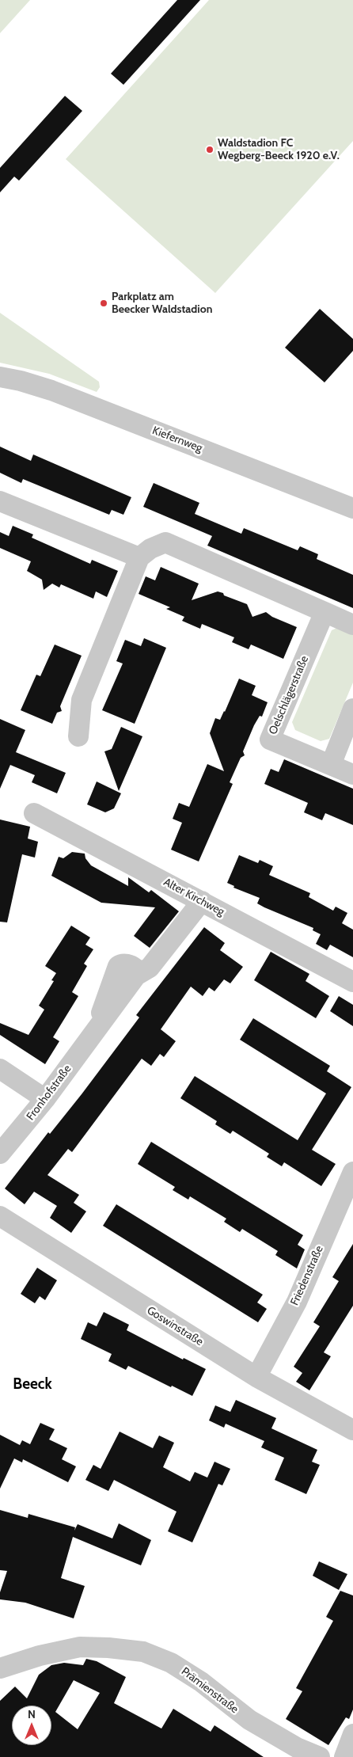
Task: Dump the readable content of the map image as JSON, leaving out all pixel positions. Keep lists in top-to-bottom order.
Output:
{
  "streets": {
    "street": [
      "Kiefernweg",
      "Oelschlägerstraße",
      "Alter Kirchweg",
      "Fronhofstraße",
      "Friedenstraße",
      "Goswinstraße",
      "Prämienstraße"
    ]
  },
  "crossings": [
    ["Alter Kirchweg", "Fronhofstraße"],
    ["Friedenstraße", "Goswinstraße"]
  ],
  "districts": ["Beeck"],
  "places": ["Waldstadion FC Wegberg-Beeck 1920 e.V.", "Parkplatz am Beecker Waldstadion"],
  "north": "top"
}
